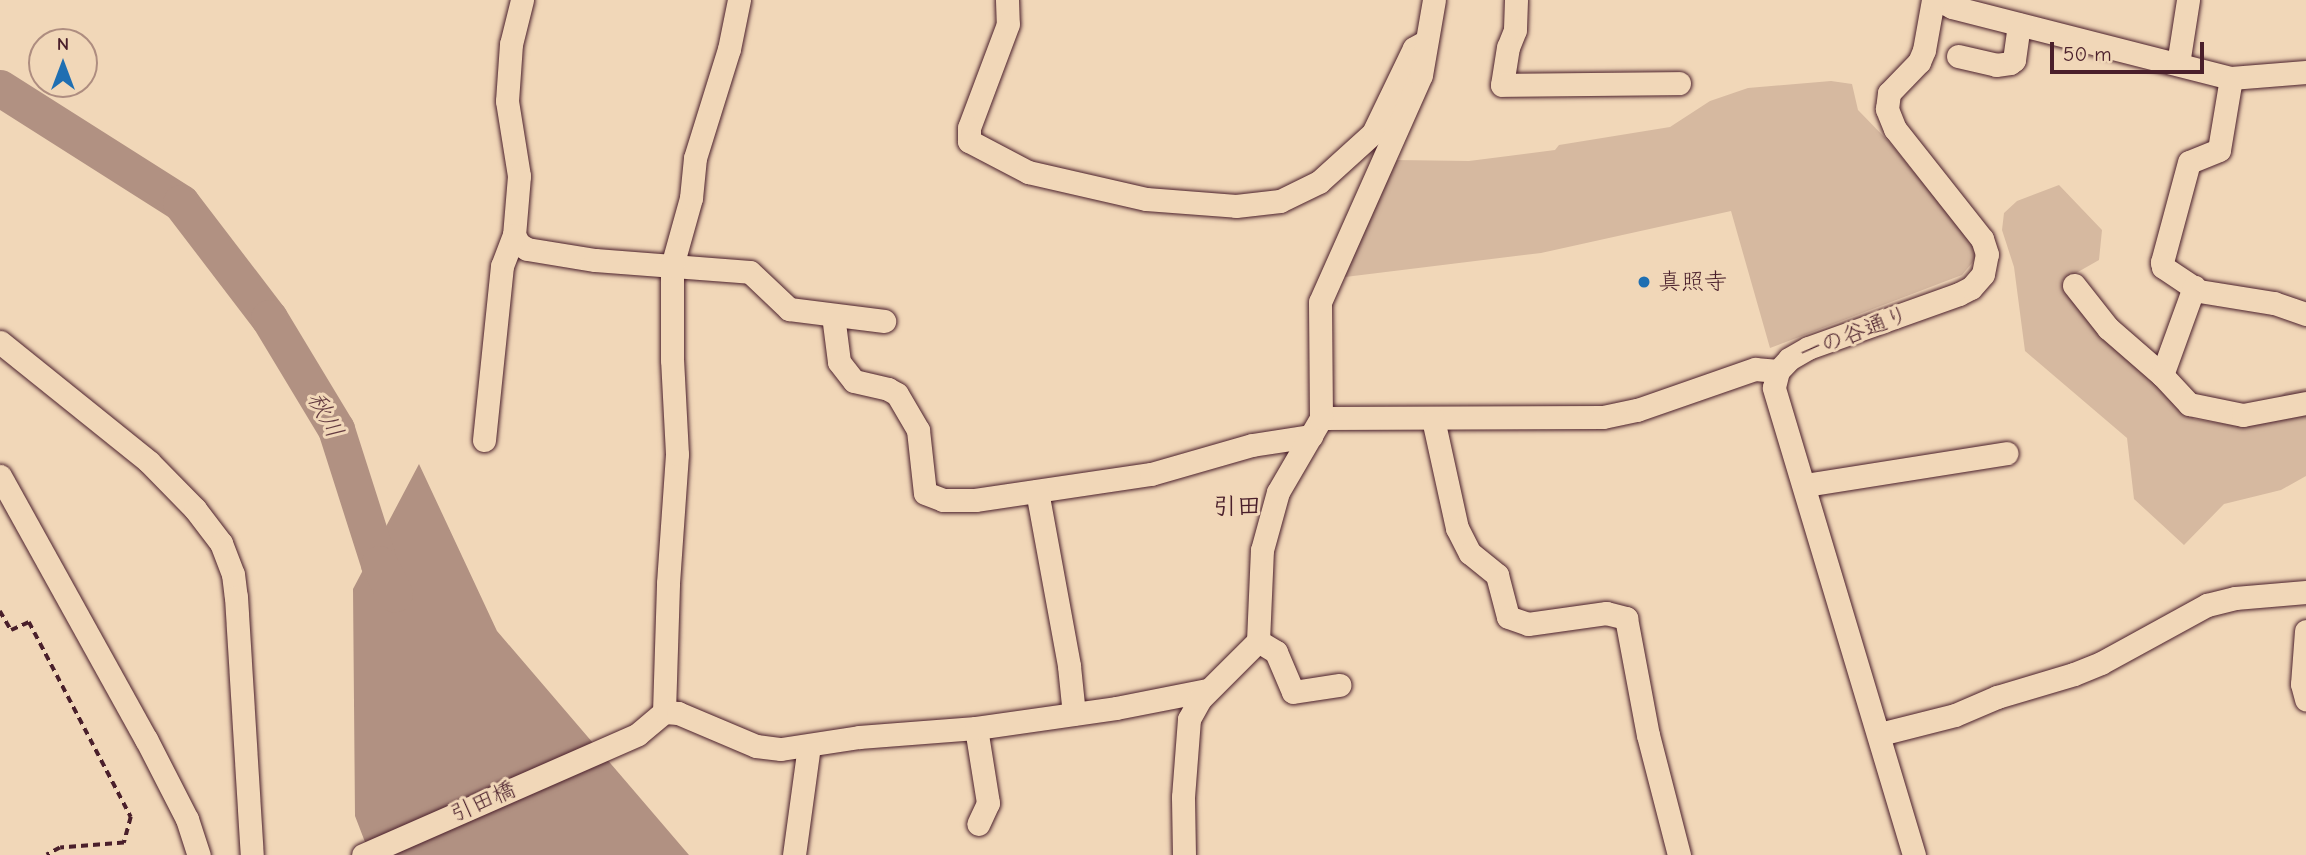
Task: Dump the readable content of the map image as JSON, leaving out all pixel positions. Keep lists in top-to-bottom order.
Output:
{
  "streets": {
    "street": ["一の谷通り", "引田橋"]
  },
  "districts": ["引田"],
  "water": ["秋川"],
  "places": ["真照寺"],
  "scale_bar": "50 m",
  "north": "top"
}
